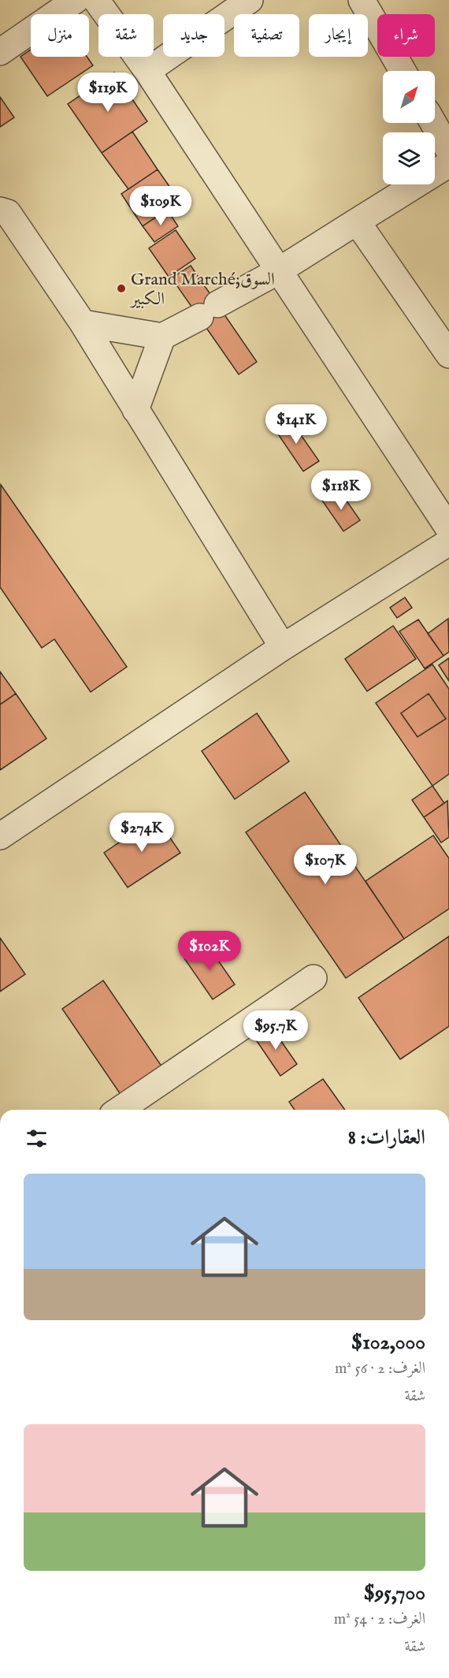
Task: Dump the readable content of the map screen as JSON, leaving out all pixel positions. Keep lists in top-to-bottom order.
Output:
{
  "places": ["Grand Marché;السوق الكبير"],
  "north": "top right",
  "page": {
    "chip": [
      "شراء",
      "إيجار",
      "تصفية",
      "جديد",
      "شقة",
      "منزل"
    ],
    "price": [
      "$119K",
      "$109K",
      "$141K",
      "$118K",
      "$274K",
      "$107K",
      "$102K",
      "$95.7K"
    ],
    "heading": "العقارات: 8",
    "list": [
      {
        "name": "$102,000",
        "note": "الغرف: 2 · 56 m² · شقة"
      },
      {
        "name": "$95,700",
        "note": "الغرف: 2 · 54 m² · شقة"
      }
    ]
  }
}
